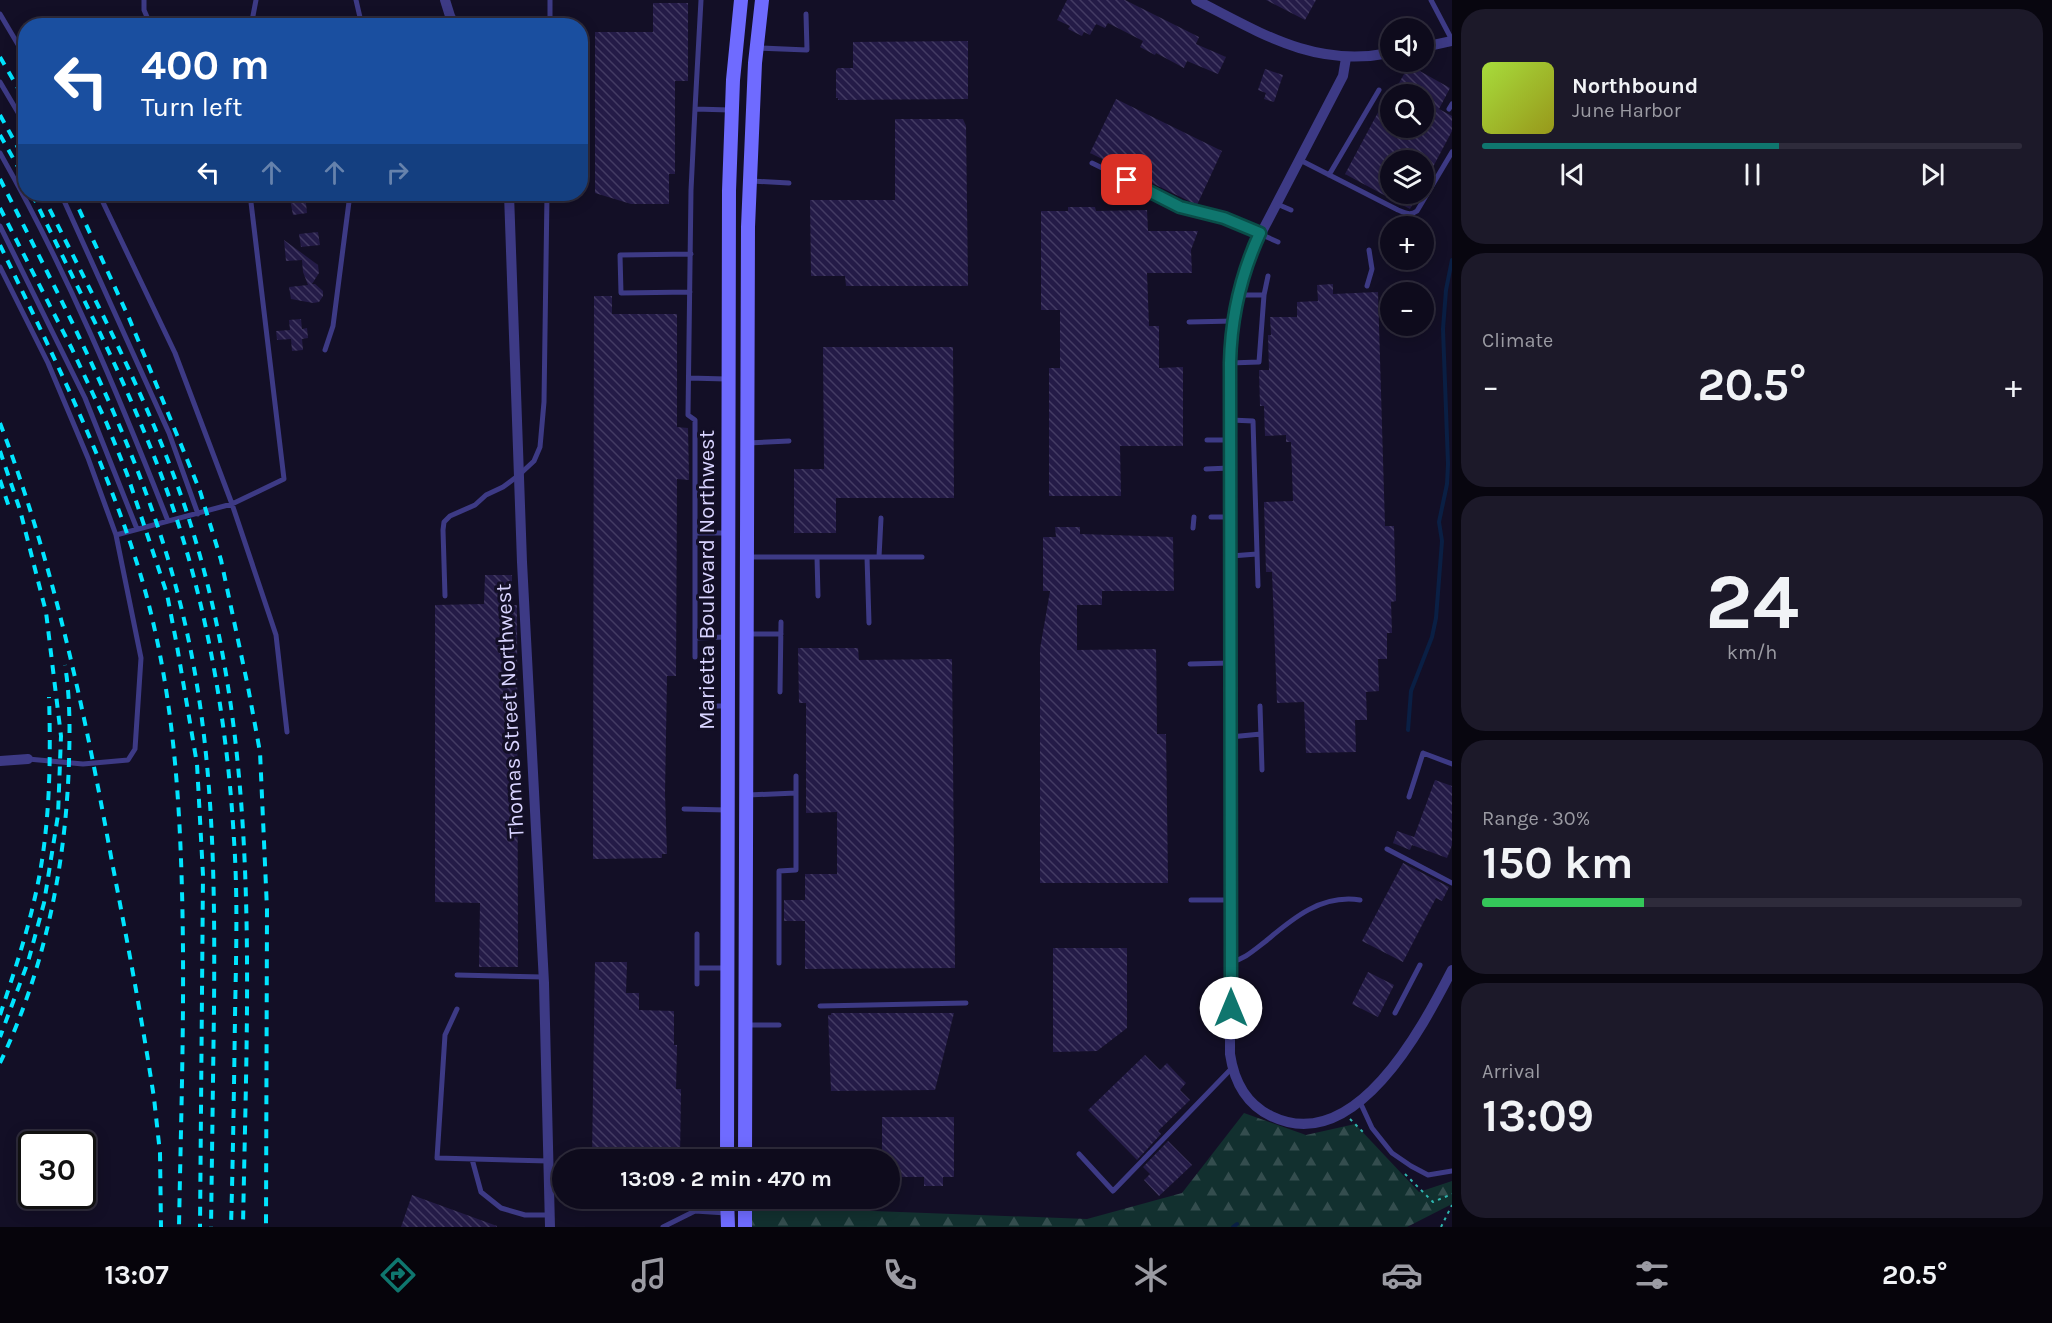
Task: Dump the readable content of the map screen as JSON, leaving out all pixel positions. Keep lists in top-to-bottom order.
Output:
{
  "streets": {
    "main road": ["Marietta Boulevard Northwest"],
    "street": ["Thomas Street Northwest"]
  },
  "page": {
    "map_buttons": ["+", "−"],
    "turn": ["400 m", "Turn left"],
    "song": ["Northbound", "June Harbor"],
    "tile": [
      "Climate",
      ["24", "km/h"],
      ["Range · 30%", "150 km"],
      ["Arrival", "13:09"]
    ],
    "heat": ["−", "20.5°", "+"],
    "limit": "30",
    "trip": "13:09 · 2 min · 470 m",
    "tabs": ["13:07", "20.5°"]
  }
}
